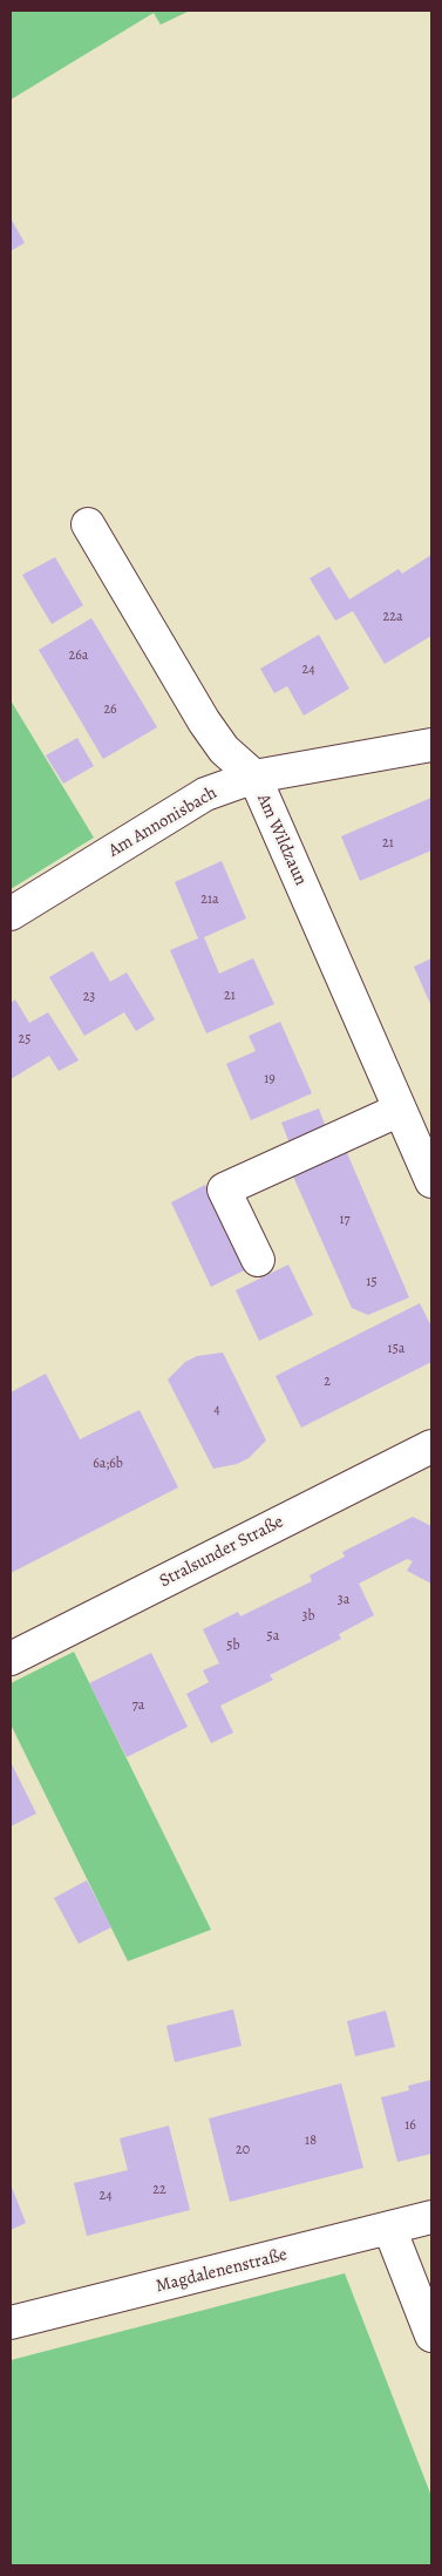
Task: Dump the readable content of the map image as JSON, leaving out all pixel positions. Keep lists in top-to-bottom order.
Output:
{
  "streets": {
    "street": [
      "Am Annonisbach",
      "Am Wildzaun",
      "Stralsunder Straße",
      "Magdalenenstraße"
    ]
  },
  "crossings": [
    ["Am Annonisbach", "Am Wildzaun"]
  ],
  "house_numbers": [
    "22a",
    "26a",
    "24",
    "26",
    "21",
    "21a",
    "21",
    "23",
    "25",
    "19",
    "17",
    "15",
    "15a",
    "2",
    "4",
    "6a;6b",
    "3a",
    "3b",
    "5a",
    "5b",
    "7a",
    "16",
    "18",
    "20",
    "22",
    "24"
  ]
}
